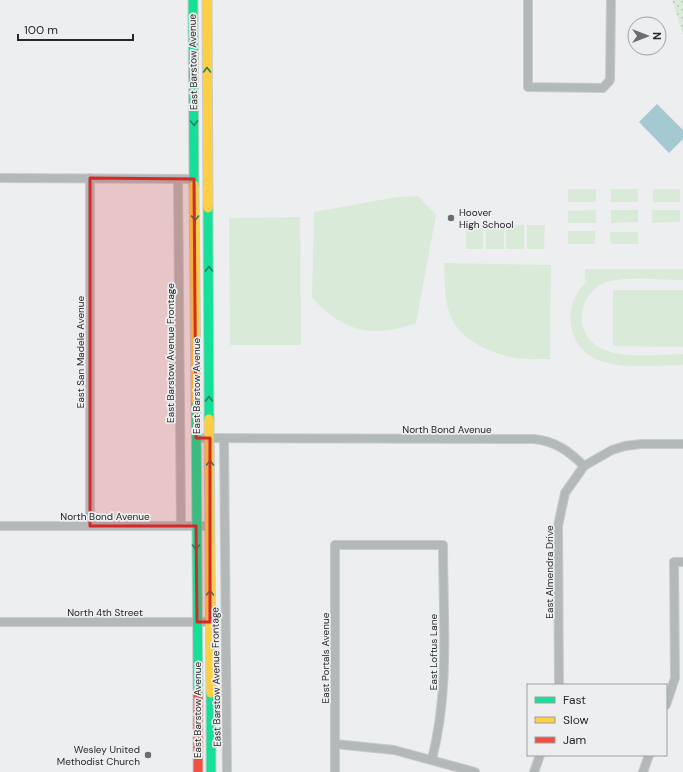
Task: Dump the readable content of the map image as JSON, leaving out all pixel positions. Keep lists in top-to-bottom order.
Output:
{
  "streets": {
    "main road": ["East Barstow Avenue"],
    "street": [
      "East San Madele Avenue",
      "East Barstow Avenue Frontage",
      "North Bond Avenue",
      "East Almendra Drive",
      "North 4th Street",
      "East Loftus Lane",
      "East Portals Avenue"
    ]
  },
  "crossings": [
    ["East Barstow Avenue", "North Bond Avenue"],
    ["East Barstow Avenue", "North 4th Street"],
    ["East San Madele Avenue", "North Bond Avenue"],
    ["East Barstow Avenue Frontage", "North Bond Avenue"],
    ["North Bond Avenue", "East Almendra Drive"],
    ["East Loftus Lane", "East Portals Avenue"]
  ],
  "places": ["Hoover High School", "Wesley United Methodist Church"],
  "legend": ["Fast", "Slow", "Jam"],
  "scale_bar": "100 m",
  "north": "right"
}
